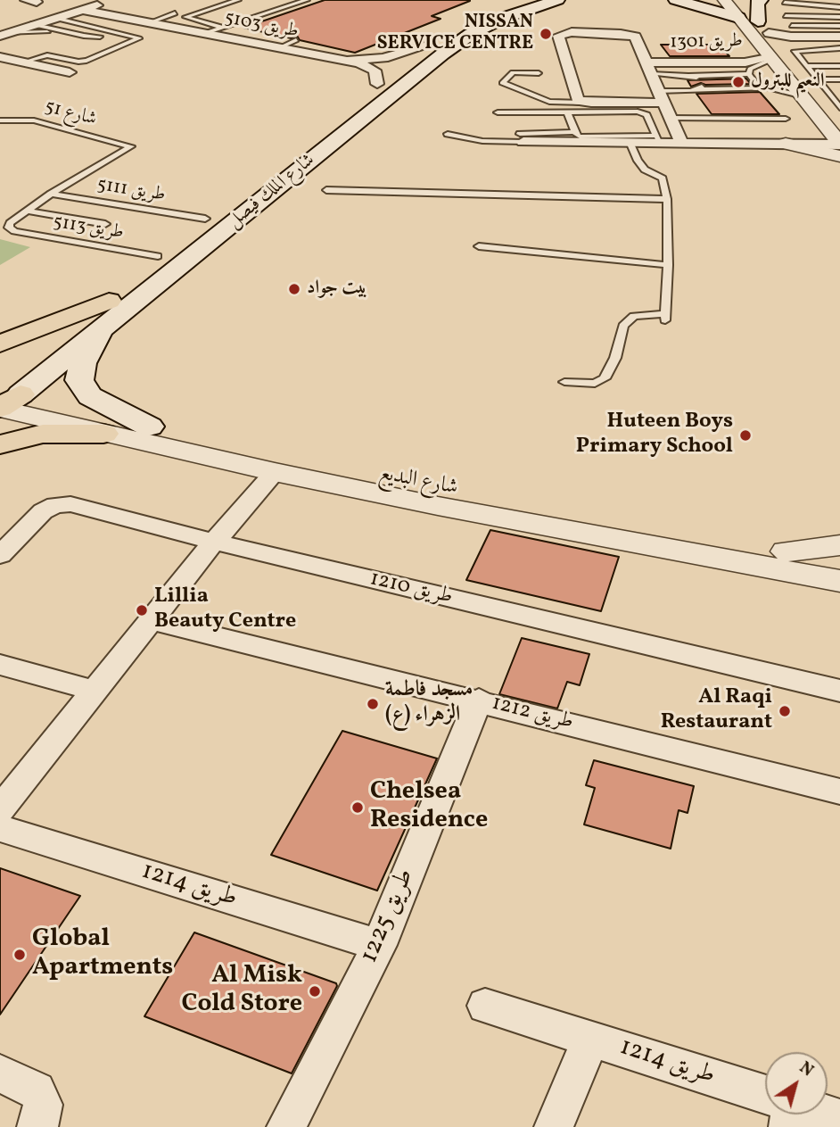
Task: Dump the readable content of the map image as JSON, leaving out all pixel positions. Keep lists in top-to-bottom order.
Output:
{
  "streets": {
    "main road": ["شارع الملك فيصل"],
    "street": [
      "طريق 5103",
      "طريق 1301",
      "شارع البديع",
      "طريق 1210",
      "طريق 1212",
      "طريق 1214",
      "طريق 1225"
    ],
    "lane": ["شارع 51", "طريق 5111", "طريق 5113"]
  },
  "crossings": [
    ["طريق 5103", "شارع الملك فيصل"],
    ["شارع 51", "طريق 5111"],
    ["طريق 5111", "شارع الملك فيصل"],
    ["شارع الملك فيصل", "طريق 5113"],
    ["شارع الملك فيصل", "شارع البديع"],
    ["طريق 1212", "طريق 1225"],
    ["طريق 1214", "طريق 1225"]
  ],
  "places": [
    "NISSAN SERVICE CENTRE",
    "النعيم للبترول",
    "بيت جواد",
    "Huteen Boys Primary School",
    "Lillia Beauty Centre",
    "مسجد فاطمة الزهراء (ع)",
    "Al Raqi Restaurant",
    "Chelsea Residence",
    "Global Apartments",
    "Al Misk Cold Store"
  ],
  "north": "top right"
}
